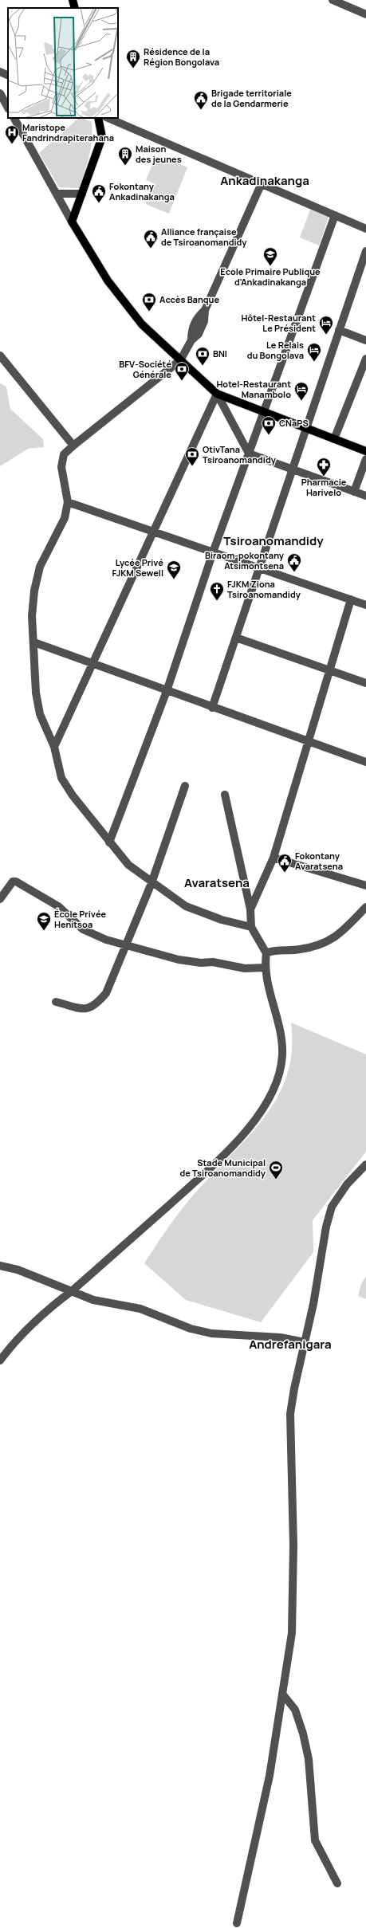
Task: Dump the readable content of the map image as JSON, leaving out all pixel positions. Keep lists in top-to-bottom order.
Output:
{
  "districts": [
    "Ankadinakanga",
    "Tsiroanomandidy",
    "Avaratsena",
    "Andrefanigara"
  ],
  "places": {
    "building": ["Résidence de la Région Bongolava", "Maison des jeunes"],
    "public building": [
      "Brigade territoriale de la Gendarmerie",
      "Fokontany Ankadinakanga",
      "Alliance française de Tsiroanomandidy",
      "Biraom-pokontany Atsimontsena",
      "Fokontany Avaratsena"
    ],
    "hospital": ["Maristope Fandrindrapiterahana"],
    "school or university": ["Ecole Primaire Publique d'Ankadinakanga", "Lycée Privé FJKM Sewell", "École Privée Henitsoa"],
    "bank": [
      "Accès Banque",
      "BNI",
      "BFV-Société Générale",
      "CNaPS",
      "OtivTana Tsiroanomandidy"
    ],
    "hotel": ["Hôtel-Restaurant Le Président", "Le Relais du Bongolava", "Hotel-Restaurant Manambolo"],
    "pharmacy": ["Pharmacie Harivelo"],
    "church": ["FJKM Ziona Tsiroanomandidy"],
    "sports": ["Stade Municipal de Tsiroanomandidy"]
  }
}
